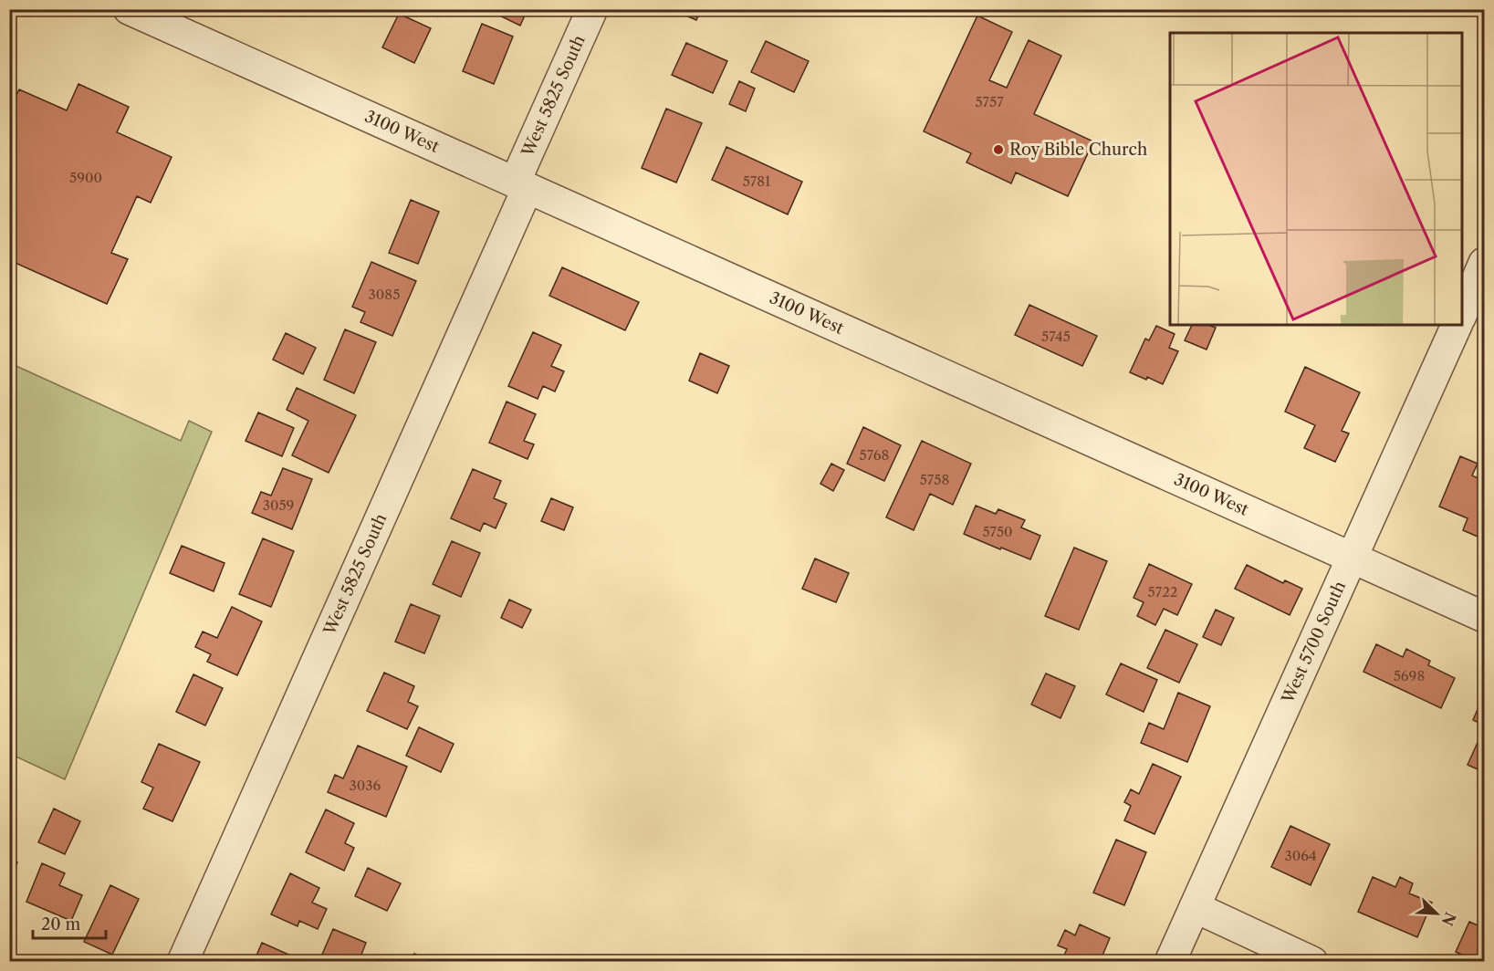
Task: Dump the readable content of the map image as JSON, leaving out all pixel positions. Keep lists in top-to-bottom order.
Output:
{
  "streets": {
    "street": ["West 5825 South", "3100 West", "West 5700 South"]
  },
  "crossings": [
    ["West 5825 South", "3100 West"],
    ["3100 West", "West 5700 South"]
  ],
  "places": ["Roy Bible Church"],
  "house_numbers": [
    "5757",
    "5900",
    "5781",
    "3085",
    "5745",
    "5768",
    "5758",
    "3059",
    "5750",
    "5722",
    "5698",
    "3036",
    "3064"
  ],
  "scale_bar": "20 m",
  "north": "bottom right"
}
